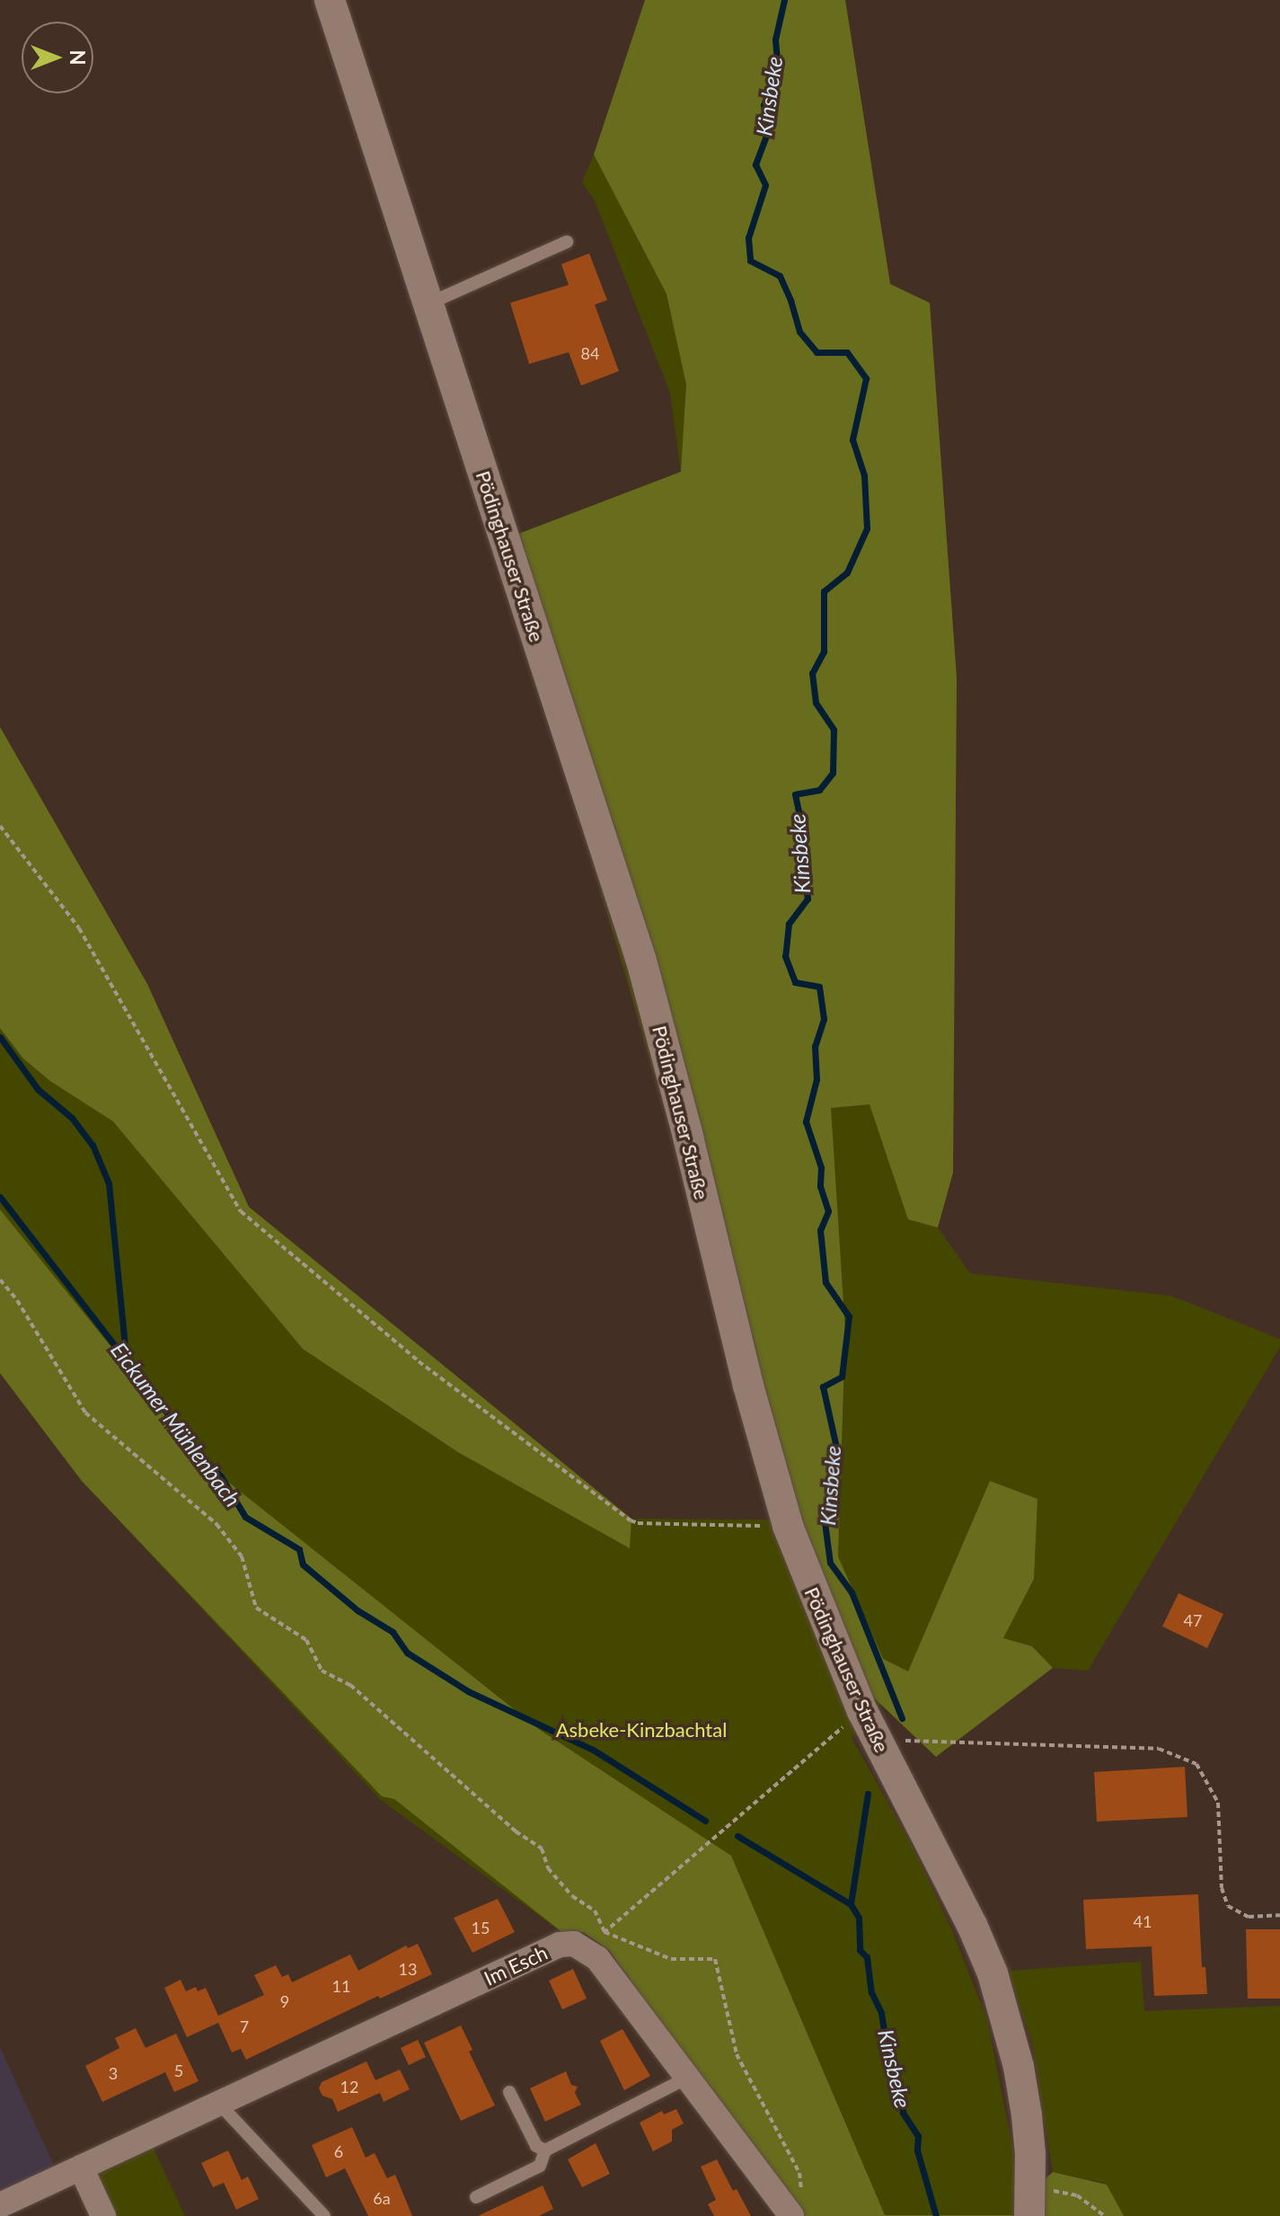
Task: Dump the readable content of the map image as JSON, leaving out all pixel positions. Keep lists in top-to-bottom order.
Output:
{
  "streets": {
    "street": ["Pödinghauser Straße", "Im Esch"]
  },
  "water": ["Kinsbeke", "Eickumer Mühlenbach"],
  "parks": ["Asbeke-Kinzbachtal"],
  "house_numbers": [
    "84",
    "47",
    "41",
    "15",
    "13",
    "11",
    "9",
    "7",
    "5",
    "3",
    "12",
    "6",
    "6a"
  ],
  "north": "right"
}
